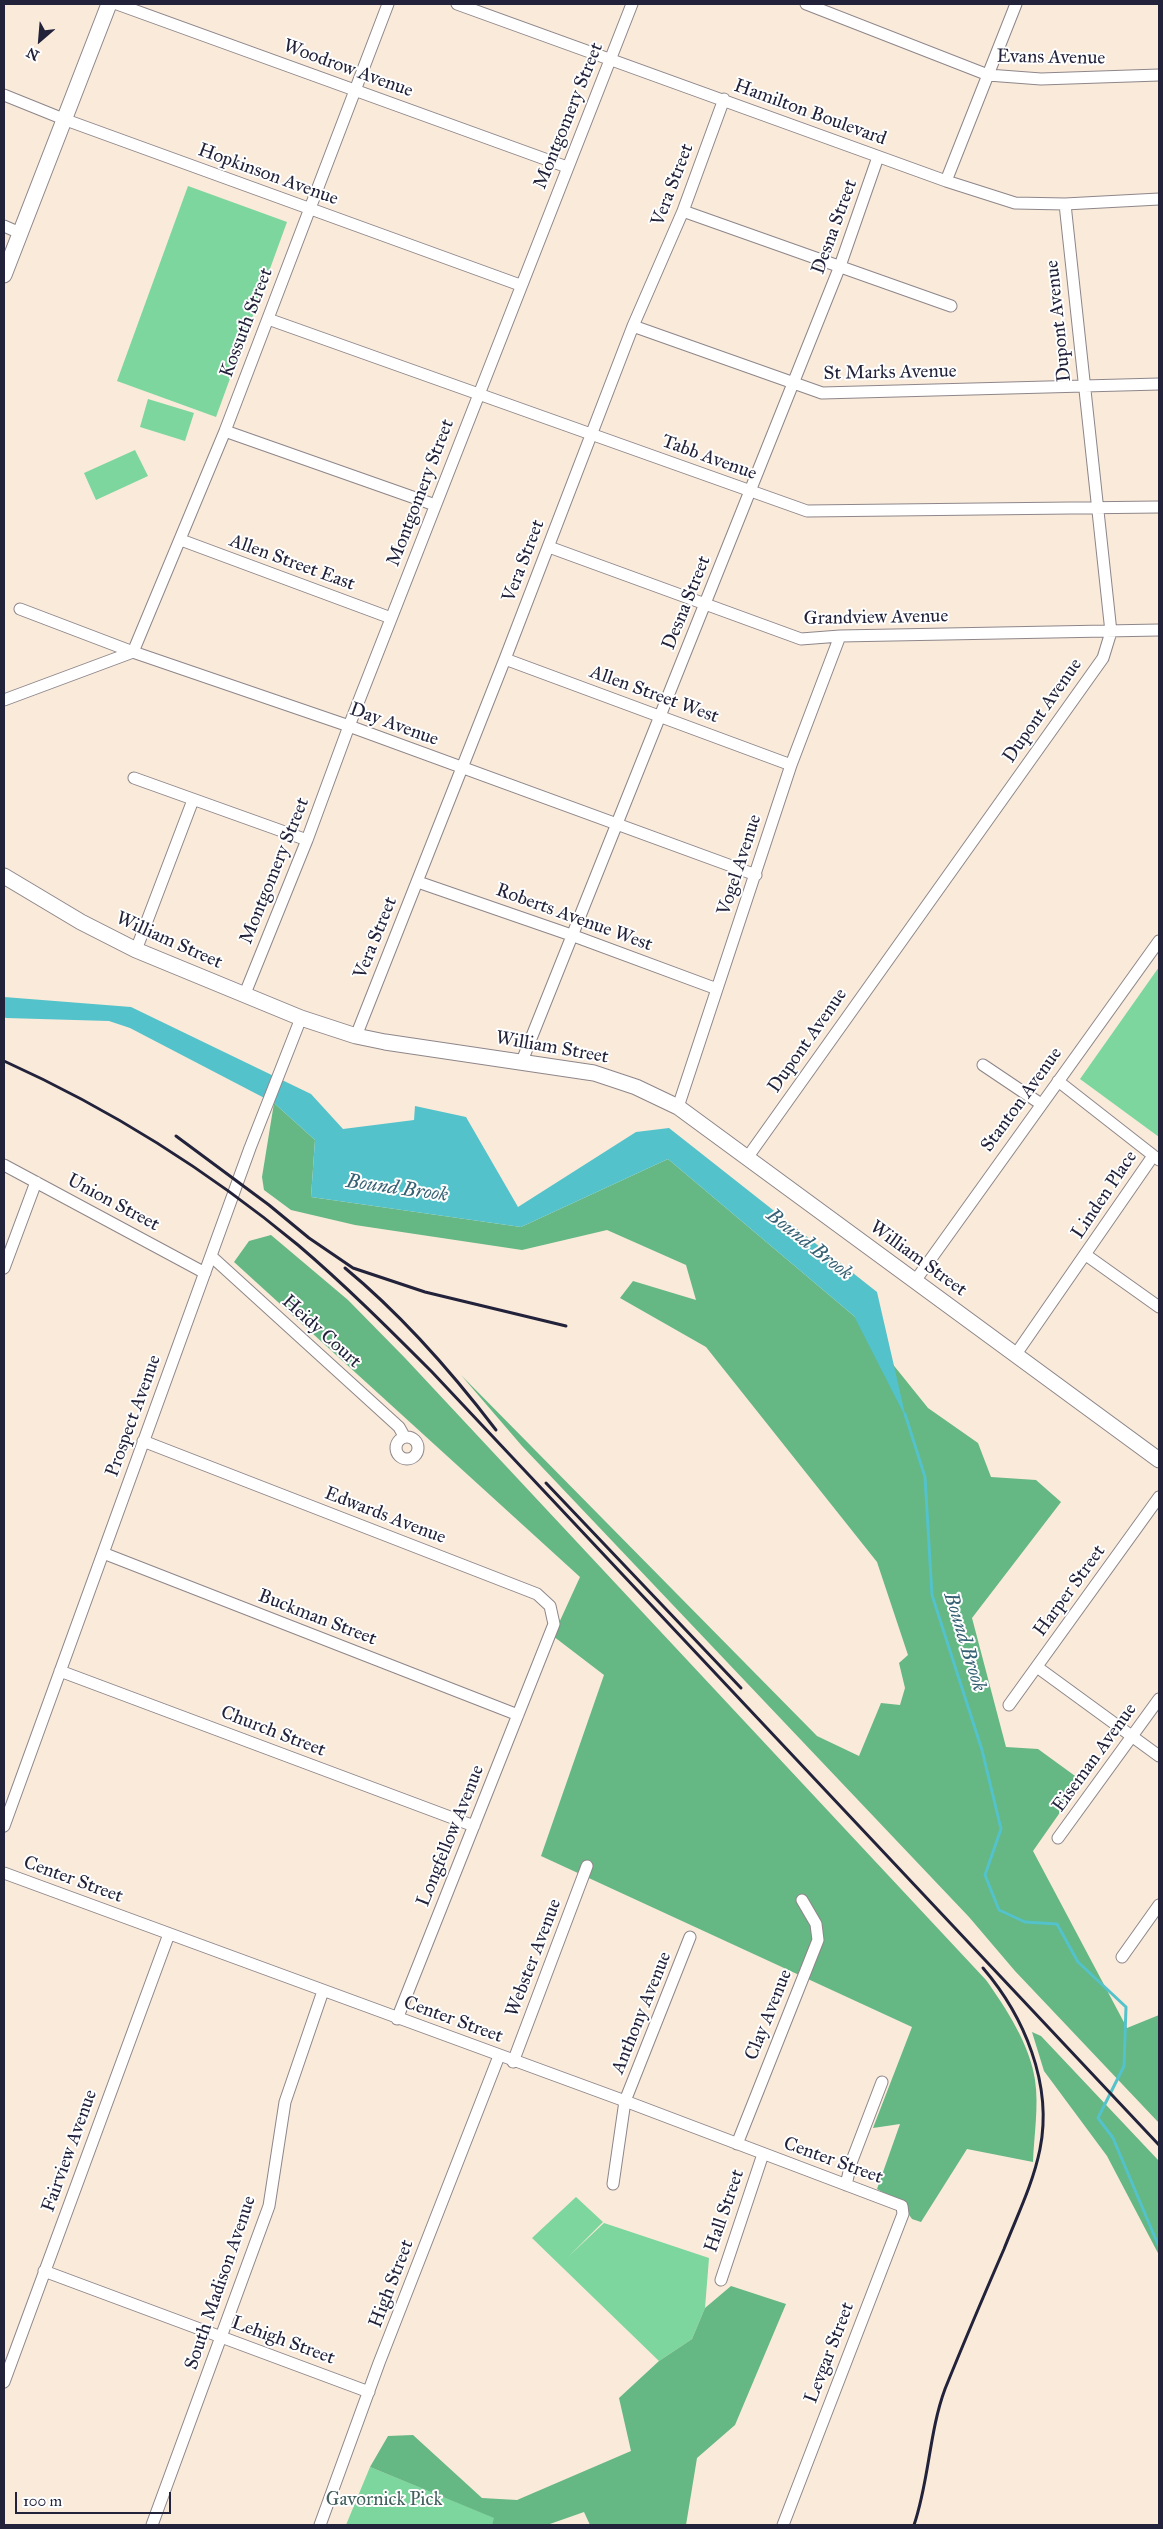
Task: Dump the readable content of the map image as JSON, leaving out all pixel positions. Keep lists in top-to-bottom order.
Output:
{
  "streets": {
    "main road": ["William Street"],
    "street": [
      "Evans Avenue",
      "Woodrow Avenue",
      "Hamilton Boulevard",
      "Montgomery Street",
      "Hopkinson Avenue",
      "Vera Street",
      "Desna Street",
      "Dupont Avenue",
      "Kossuth Street",
      "St Marks Avenue",
      "Tabb Avenue",
      "Allen Street East",
      "Grandview Avenue",
      "Allen Street West",
      "Day Avenue",
      "Vogel Avenue",
      "Roberts Avenue West",
      "Stanton Avenue",
      "Linden Place",
      "Union Street",
      "Heidy Court",
      "Prospect Avenue",
      "Edwards Avenue",
      "Harper Street",
      "Buckman Street",
      "Church Street",
      "Eiseman Avenue",
      "Longfellow Avenue",
      "Center Street",
      "Webster Avenue",
      "Anthony Avenue",
      "Clay Avenue",
      "Fairview Avenue",
      "Hall Street",
      "South Madison Avenue",
      "High Street",
      "Lehigh Street",
      "Levgar Street"
    ]
  },
  "crossings": [
    ["Woodrow Avenue", "Montgomery Street"],
    ["Woodrow Avenue", "Kossuth Street"],
    ["Hamilton Boulevard", "Montgomery Street"],
    ["Hamilton Boulevard", "Vera Street"],
    ["Hamilton Boulevard", "Desna Street"],
    ["Hamilton Boulevard", "Dupont Avenue"],
    ["Montgomery Street", "Hopkinson Avenue"],
    ["Montgomery Street", "Tabb Avenue"],
    ["Montgomery Street", "Allen Street East"],
    ["Montgomery Street", "Day Avenue"],
    ["Montgomery Street", "William Street"],
    ["Hopkinson Avenue", "Kossuth Street"],
    ["Vera Street", "St Marks Avenue"],
    ["Vera Street", "Tabb Avenue"],
    ["Vera Street", "Grandview Avenue"],
    ["Vera Street", "Allen Street West"],
    ["Vera Street", "Day Avenue"],
    ["Vera Street", "Roberts Avenue West"],
    ["Vera Street", "William Street"],
    ["Desna Street", "St Marks Avenue"],
    ["Desna Street", "Tabb Avenue"],
    ["Desna Street", "Grandview Avenue"],
    ["Desna Street", "Allen Street West"],
    ["Desna Street", "Day Avenue"],
    ["Desna Street", "Roberts Avenue West"],
    ["Desna Street", "William Street"],
    ["Dupont Avenue", "St Marks Avenue"],
    ["Dupont Avenue", "Tabb Avenue"],
    ["Dupont Avenue", "Grandview Avenue"],
    ["Dupont Avenue", "William Street"],
    ["Kossuth Street", "Tabb Avenue"],
    ["Kossuth Street", "Allen Street East"],
    ["Kossuth Street", "Day Avenue"],
    ["Grandview Avenue", "Vogel Avenue"],
    ["Allen Street West", "Vogel Avenue"],
    ["Day Avenue", "Vogel Avenue"],
    ["Vogel Avenue", "Roberts Avenue West"],
    ["Vogel Avenue", "William Street"],
    ["William Street", "Stanton Avenue"],
    ["William Street", "Linden Place"],
    ["William Street", "Prospect Avenue"],
    ["Stanton Avenue", "Linden Place"],
    ["Union Street", "Prospect Avenue"],
    ["Heidy Court", "Prospect Avenue"],
    ["Prospect Avenue", "Edwards Avenue"],
    ["Prospect Avenue", "Buckman Street"],
    ["Prospect Avenue", "Church Street"],
    ["Edwards Avenue", "Longfellow Avenue"],
    ["Buckman Street", "Longfellow Avenue"],
    ["Church Street", "Longfellow Avenue"],
    ["Longfellow Avenue", "Center Street"],
    ["Center Street", "Webster Avenue"],
    ["Center Street", "Anthony Avenue"],
    ["Center Street", "Clay Avenue"],
    ["Center Street", "Fairview Avenue"],
    ["Center Street", "Hall Street"],
    ["Center Street", "South Madison Avenue"],
    ["Center Street", "High Street"],
    ["Center Street", "Levgar Street"],
    ["Fairview Avenue", "Lehigh Street"],
    ["South Madison Avenue", "Lehigh Street"],
    ["High Street", "Lehigh Street"]
  ],
  "water": ["Bound Brook"],
  "parks": ["Gavornick Pick"],
  "scale_bar": "100 m",
  "north": "bottom left"
}
